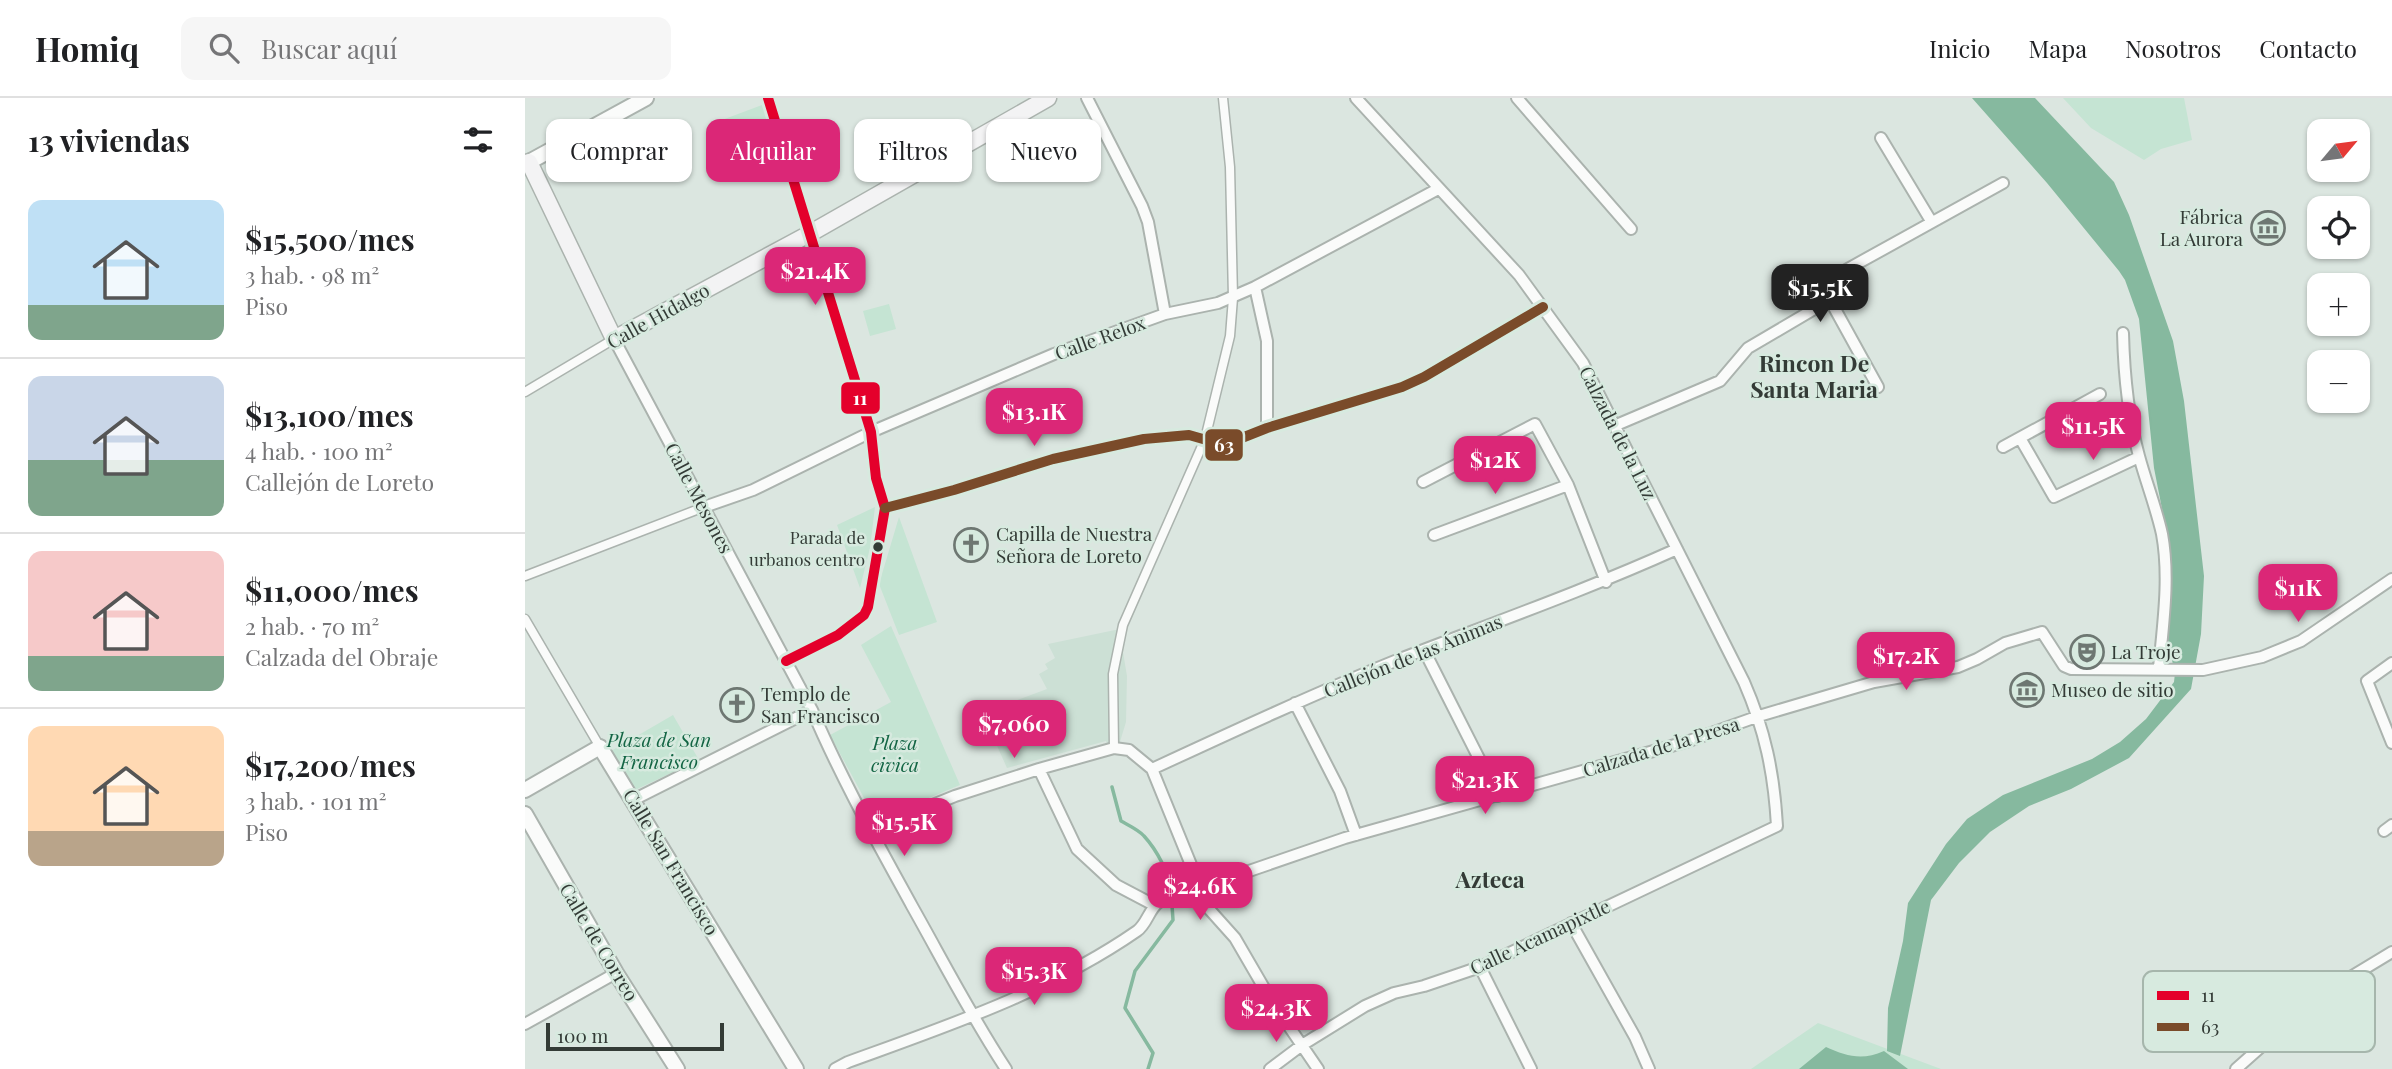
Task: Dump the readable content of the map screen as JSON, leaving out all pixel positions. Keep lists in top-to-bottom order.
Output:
{
  "streets": {
    "main road": ["Calle Hidalgo", "Calle Mesones"],
    "street": [
      "Calle Relox",
      "Calzada de la Luz",
      "Callejón de las Ánimas",
      "Calzada de la Presa",
      "Calle San Francisco",
      "Calle Acamapixtle",
      "Calle de Correo"
    ]
  },
  "crossings": [
    ["Calle Hidalgo", "Calle Mesones"],
    ["Calle Relox", "Calzada de la Luz"],
    ["Calle Relox", "Calle Mesones"],
    ["Calzada de la Luz", "Callejón de las Ánimas"],
    ["Calzada de la Luz", "Calzada de la Presa"],
    ["Calzada de la Luz", "Calle Acamapixtle"]
  ],
  "districts": ["Rincon De Santa Maria", "Azteca"],
  "parks": ["Plaza de San Francisco", "Plaza civica"],
  "places": {
    "museum": ["Fábrica La Aurora", "Museo de sitio"],
    "church": ["Capilla de Nuestra Señora de Loreto", "Templo de San Francisco"],
    "other": ["Parada de urbanos centro"],
    "theatre": ["La Troje"]
  },
  "lines": ["transit line 11", "transit line 63"],
  "legend": ["11", "63"],
  "scale_bar": "100 m",
  "north": "top right",
  "page": {
    "header": "Homiq",
    "search": "Buscar aquí",
    "nav": [
      "Inicio",
      "Mapa",
      "Nosotros",
      "Contacto"
    ],
    "heading": "13 viviendas",
    "map_buttons": ["+", "−"],
    "chip": [
      "Comprar",
      "Alquilar",
      "Filtros",
      "Nuevo"
    ],
    "list": [
      {
        "name": "$15,500/mes",
        "note": "3 hab. · 98 m² · Piso"
      },
      {
        "name": "$13,100/mes",
        "note": "4 hab. · 100 m² · Callejón de Loreto"
      },
      {
        "name": "$11,000/mes",
        "note": "2 hab. · 70 m² · Calzada del Obraje"
      },
      {
        "name": "$17,200/mes",
        "note": "3 hab. · 101 m² · Piso"
      }
    ],
    "price": [
      "$21.4K",
      "$15.5K",
      "$13.1K",
      "$11.5K",
      "$12K",
      "$11K",
      "$17.2K",
      "$7,060",
      "$21.3K",
      "$15.5K",
      "$24.6K",
      "$15.3K",
      "$24.3K"
    ],
    "scale": "100 m"
  }
}
